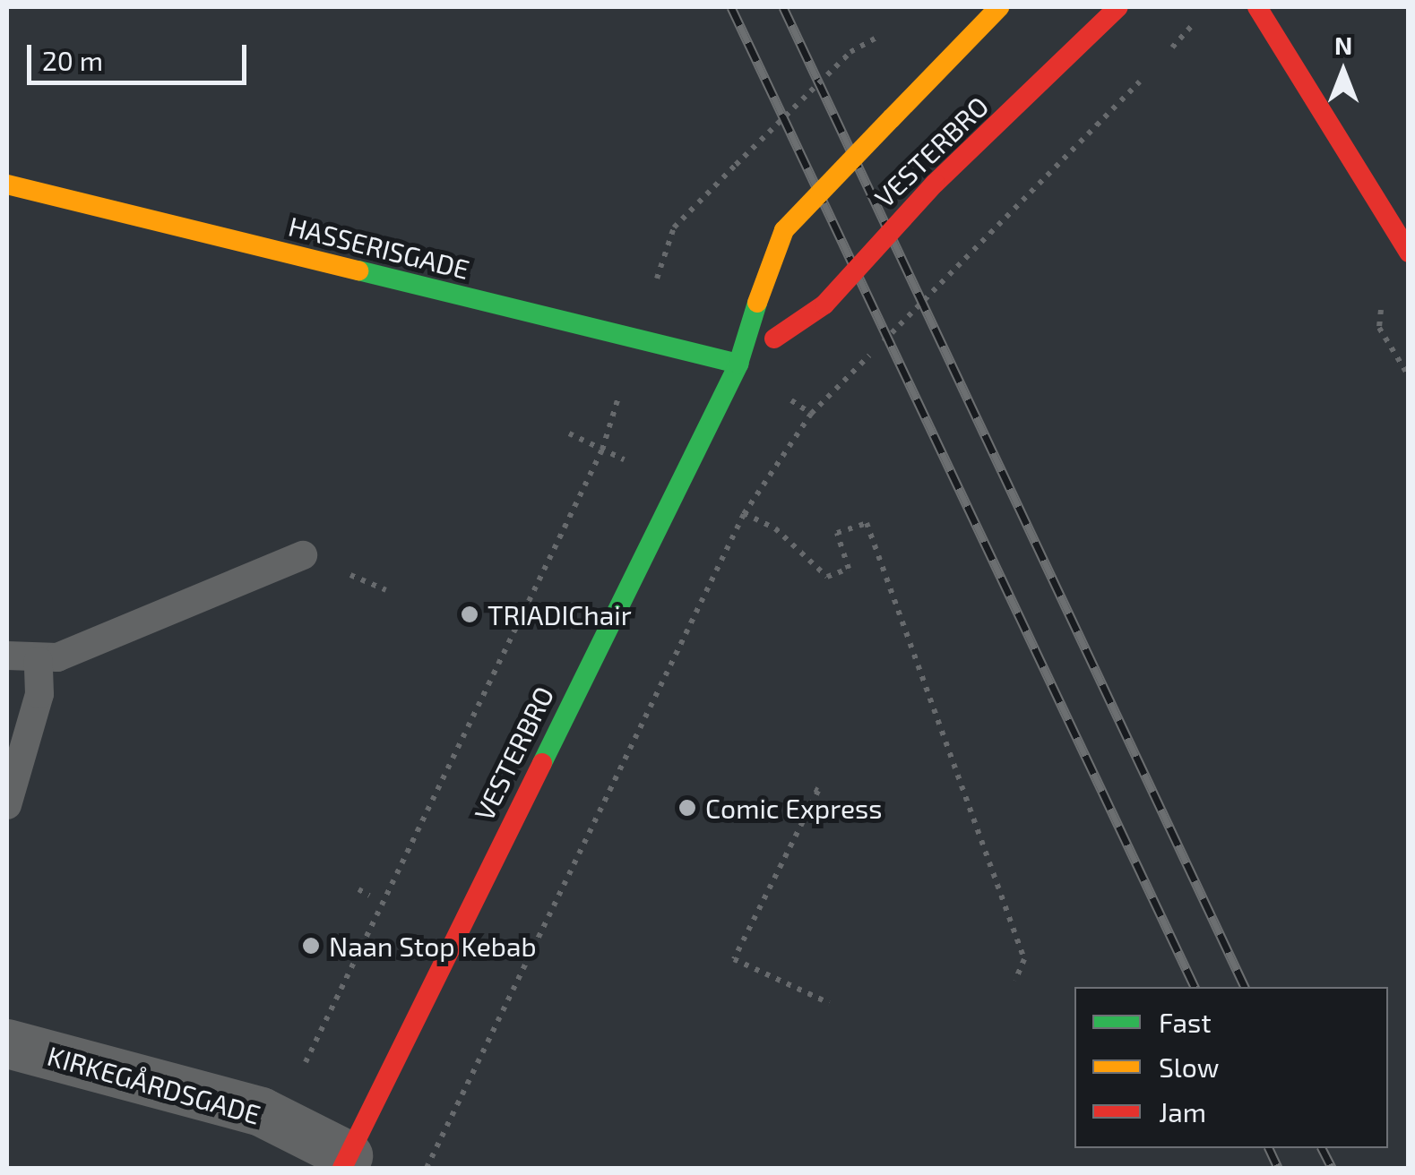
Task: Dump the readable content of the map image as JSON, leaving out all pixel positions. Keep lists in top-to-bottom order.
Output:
{
  "streets": {
    "main road": ["VESTERBRO", "HASSERISGADE"],
    "street": ["KIRKEGÅRDSGADE"]
  },
  "crossings": [
    ["VESTERBRO", "HASSERISGADE"],
    ["VESTERBRO", "KIRKEGÅRDSGADE"]
  ],
  "places": ["TRIADIChair", "Comic Express", "Naan Stop Kebab"],
  "legend": ["Fast", "Slow", "Jam"],
  "scale_bar": "20 m",
  "north": "top"
}
